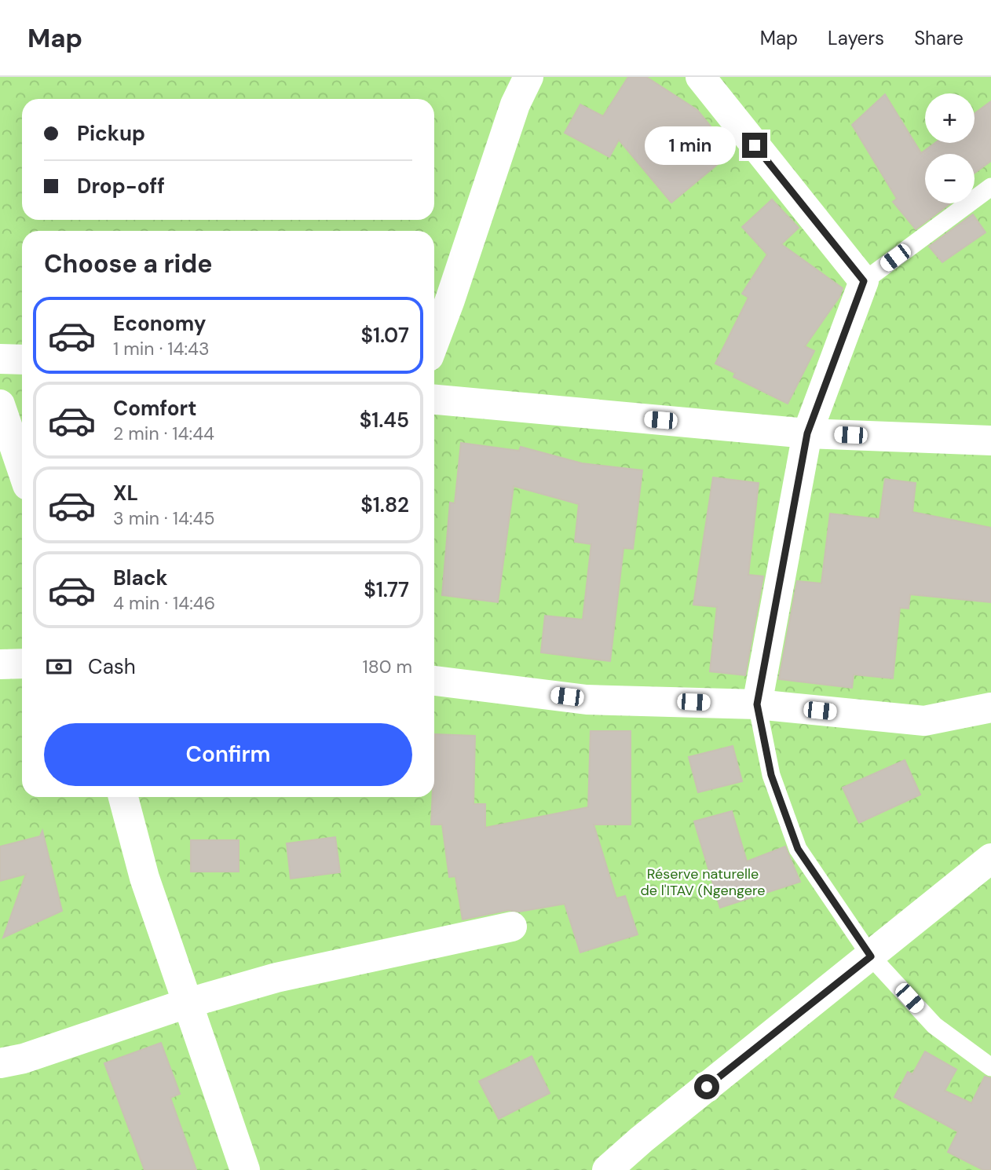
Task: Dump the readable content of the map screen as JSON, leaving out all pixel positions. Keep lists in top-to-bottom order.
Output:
{
  "parks": ["Réserve naturelle de l'ITAV (Ngengere"],
  "page": {
    "header": "Map",
    "nav": ["Map", "Layers", "Share"],
    "map_buttons": ["+", "−"],
    "banner": ["Pickup", "Drop-off"],
    "bubble": "1 min",
    "heading": "Choose a ride",
    "list": [
      {
        "name": "Economy",
        "note": "1 min · 14:43",
        "value": "$1.07"
      },
      {
        "name": "Comfort",
        "note": "2 min · 14:44",
        "value": "$1.45"
      },
      {
        "name": "XL",
        "note": "3 min · 14:45",
        "value": "$1.82"
      },
      {
        "name": "Black",
        "note": "4 min · 14:46",
        "value": "$1.77"
      }
    ],
    "pay": ["Cash", "180 m"],
    "buttons": "Confirm"
  }
}
